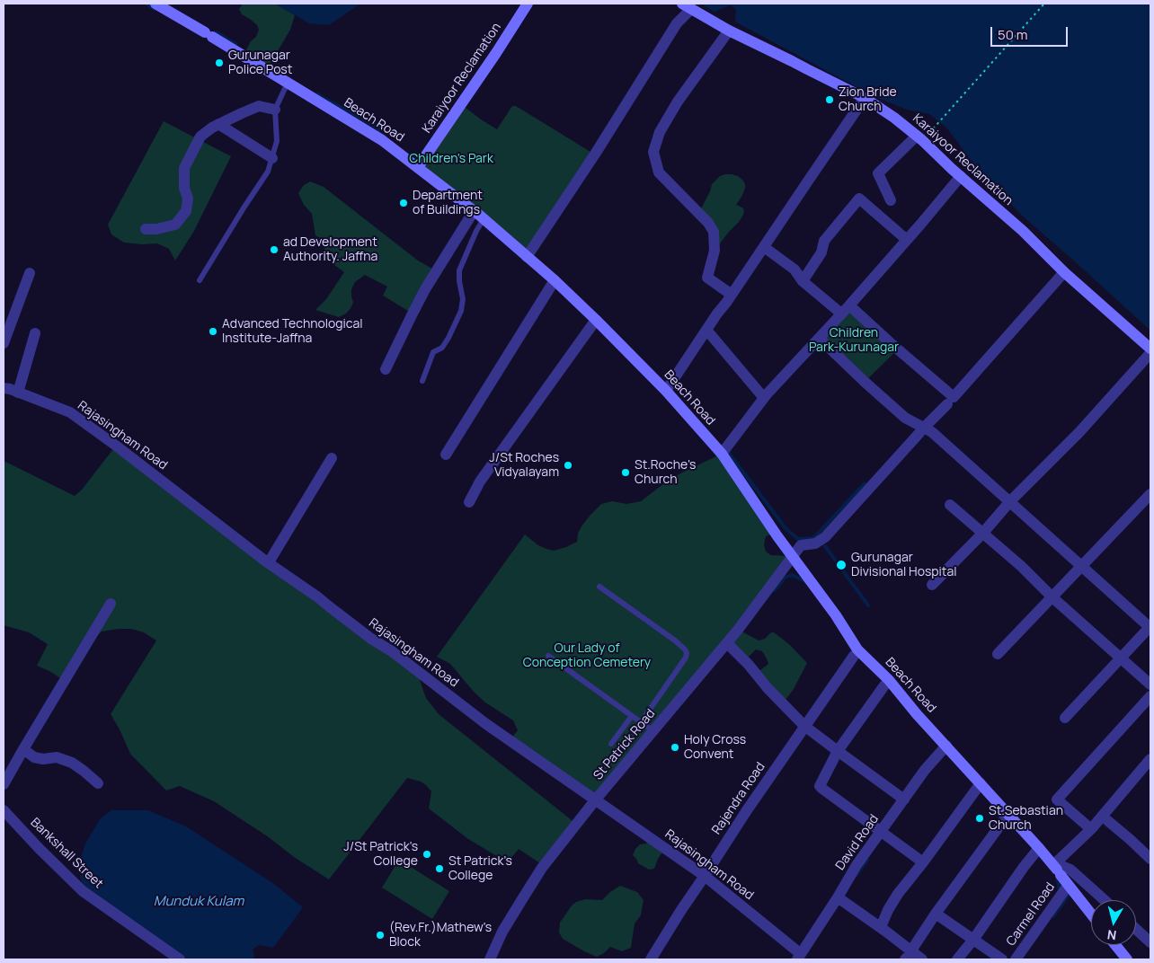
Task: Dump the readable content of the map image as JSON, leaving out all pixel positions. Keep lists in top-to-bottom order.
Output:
{
  "streets": {
    "main road": ["Karaiyoor Reclamation", "Beach Road"],
    "street": [
      "Rajasingham Road",
      "St Patrick Road",
      "Rajendra Road",
      "David Road",
      "Bankshall Street",
      "Carmel Road"
    ]
  },
  "crossings": [
    ["Karaiyoor Reclamation", "Beach Road"],
    ["Beach Road", "St Patrick Road"],
    ["Beach Road", "David Road"],
    ["Beach Road", "Carmel Road"],
    ["Rajasingham Road", "St Patrick Road"],
    ["Rajasingham Road", "Rajendra Road"],
    ["Rajasingham Road", "David Road"]
  ],
  "water": ["Munduk Kulam"],
  "parks": ["Children's Park", "Children Park-Kurunagar", "Our Lady of Conception Cemetery"],
  "places": [
    "Gurunagar Police Post",
    "Zion Bride Church",
    "Department of Buildings",
    "ad Development Authority. Jaffna",
    "Advanced Technological Institute-Jaffna",
    "J/St Roches Vidyalayam",
    "St.Roche's Church",
    "Gurunagar Divisional Hospital",
    "Holy Cross Convent",
    "St.Sebastian Church",
    "J/St Patrick's College",
    "St Patrick's College",
    "(Rev.Fr.)Mathew's Block"
  ],
  "scale_bar": "50 m",
  "north": "bottom"
}
